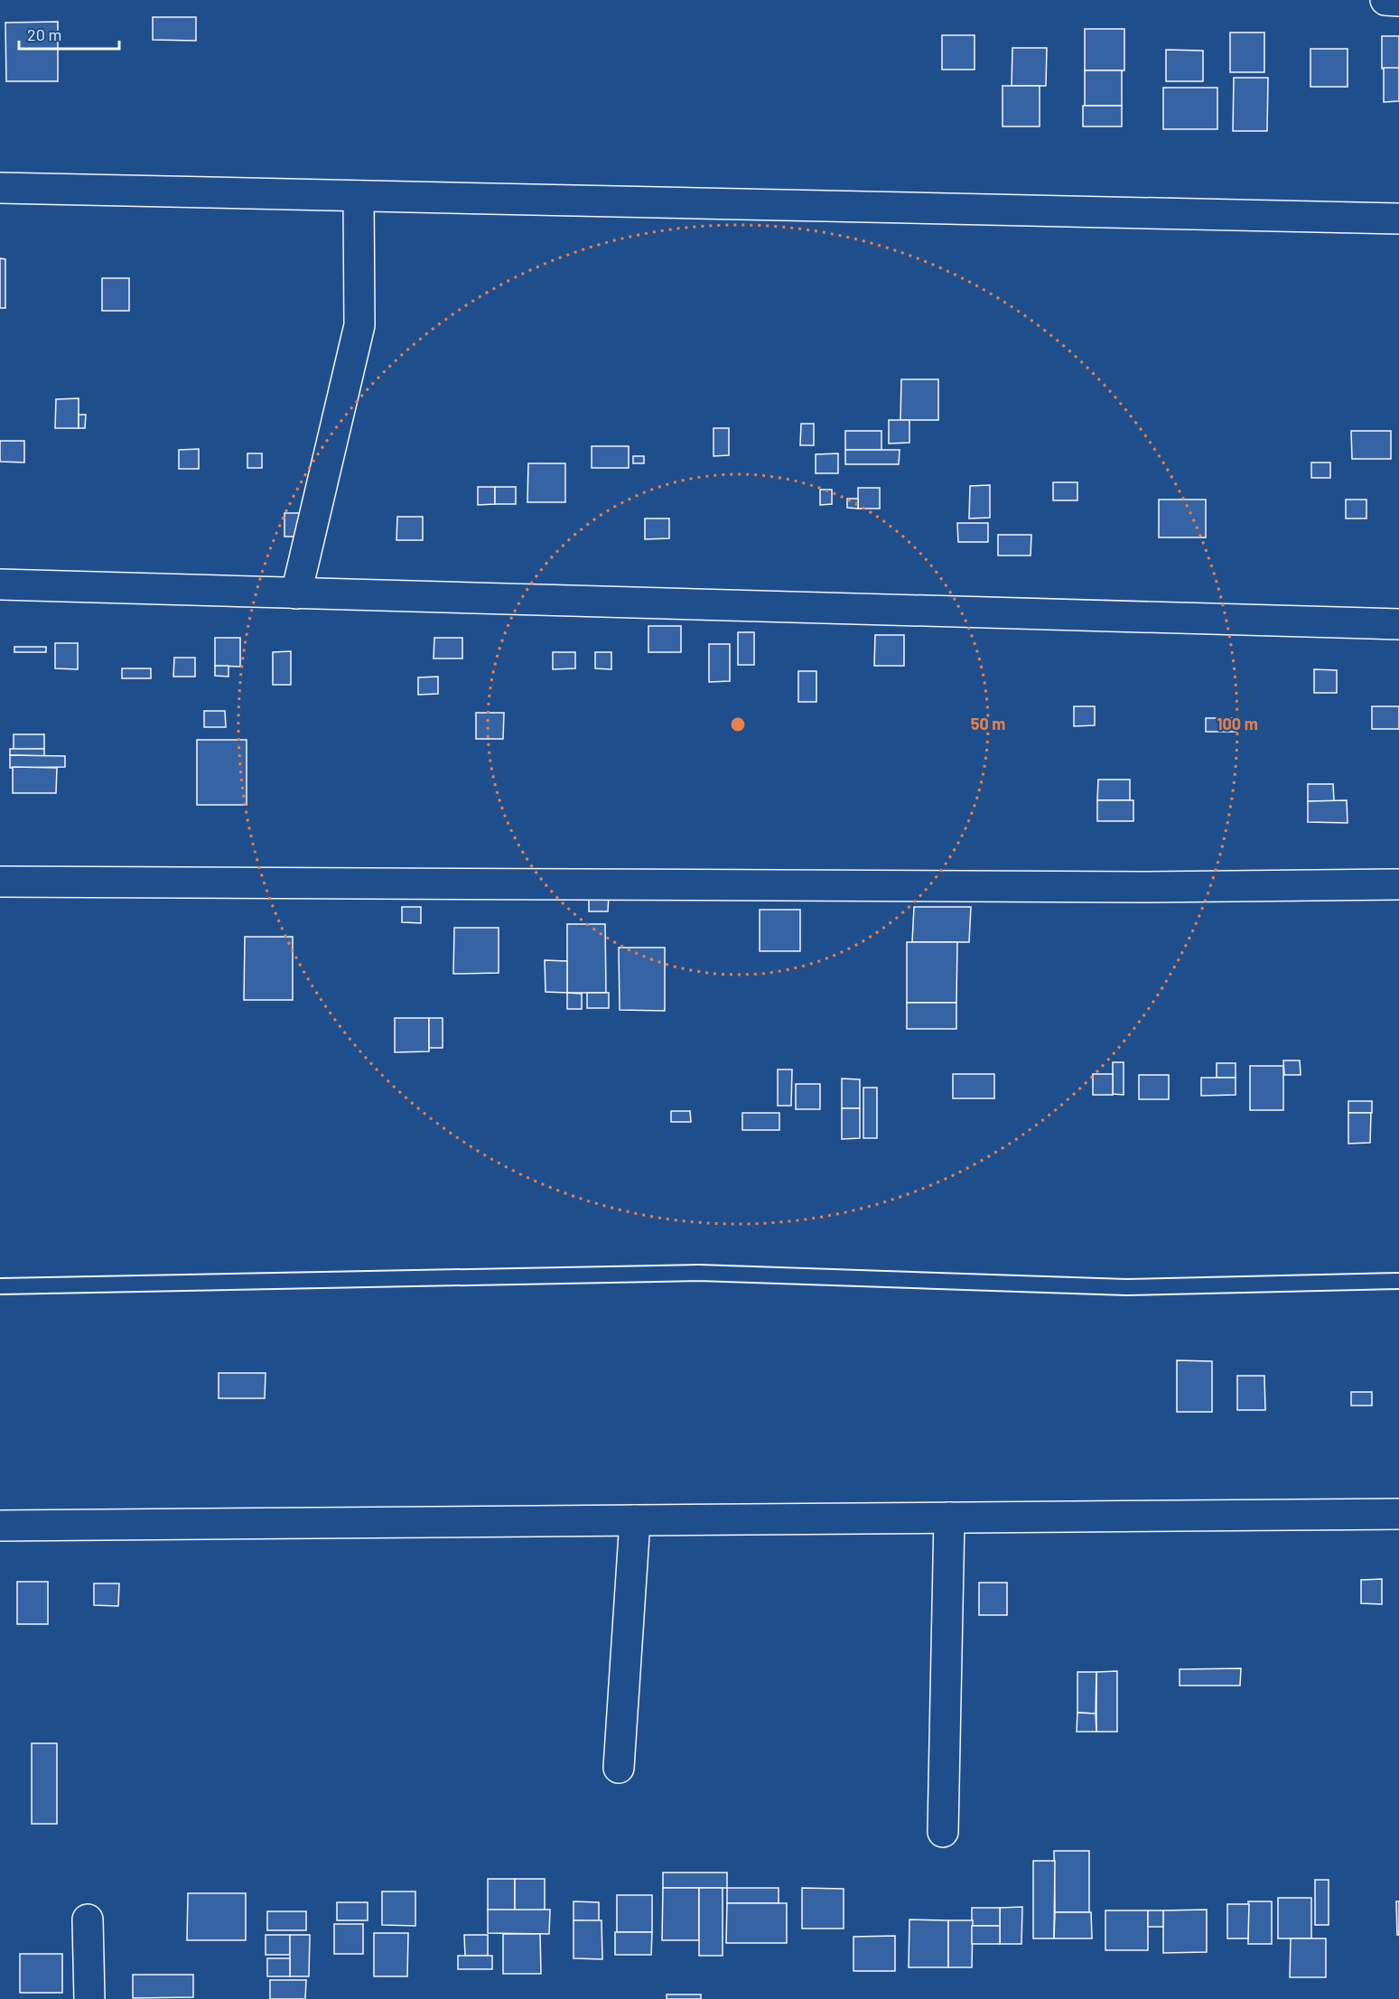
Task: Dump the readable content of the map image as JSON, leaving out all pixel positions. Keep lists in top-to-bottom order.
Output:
{
  "scale_bar": "20 m",
  "rings": ["50 m", "100 m"]
}
